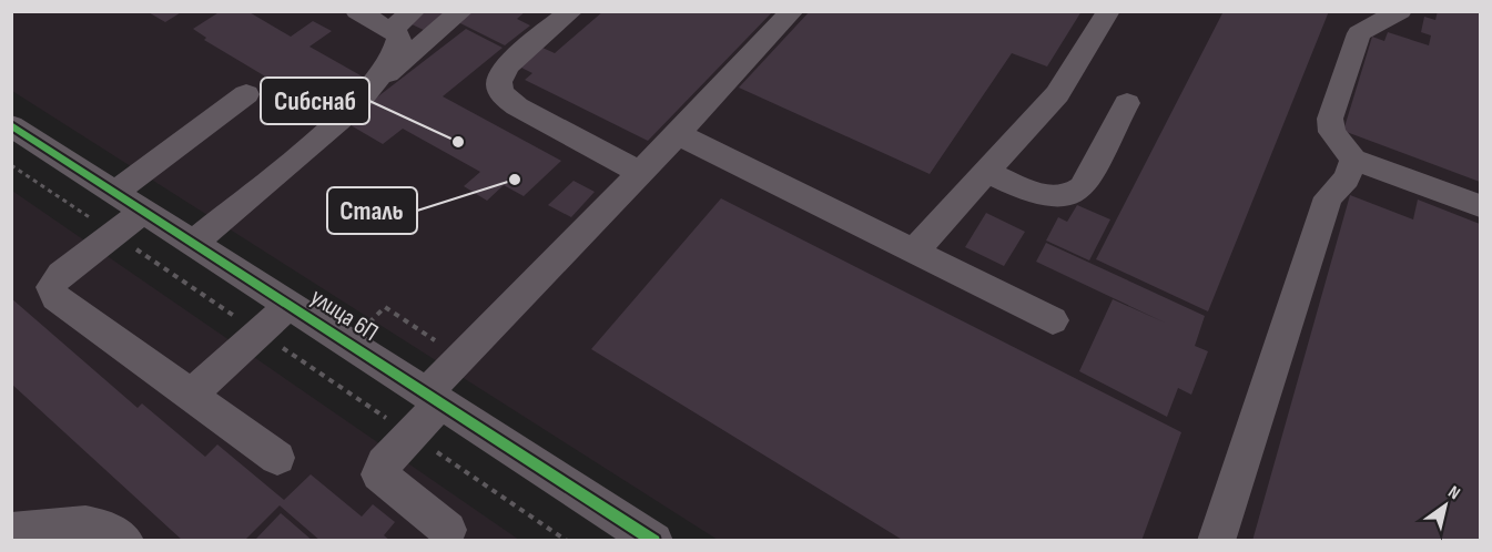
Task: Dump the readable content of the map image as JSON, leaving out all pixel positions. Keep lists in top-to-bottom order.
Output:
{
  "streets": {
    "street": ["улица 6П"]
  },
  "places": ["Сибснаб", "Сталь"],
  "north": "top right"
}
